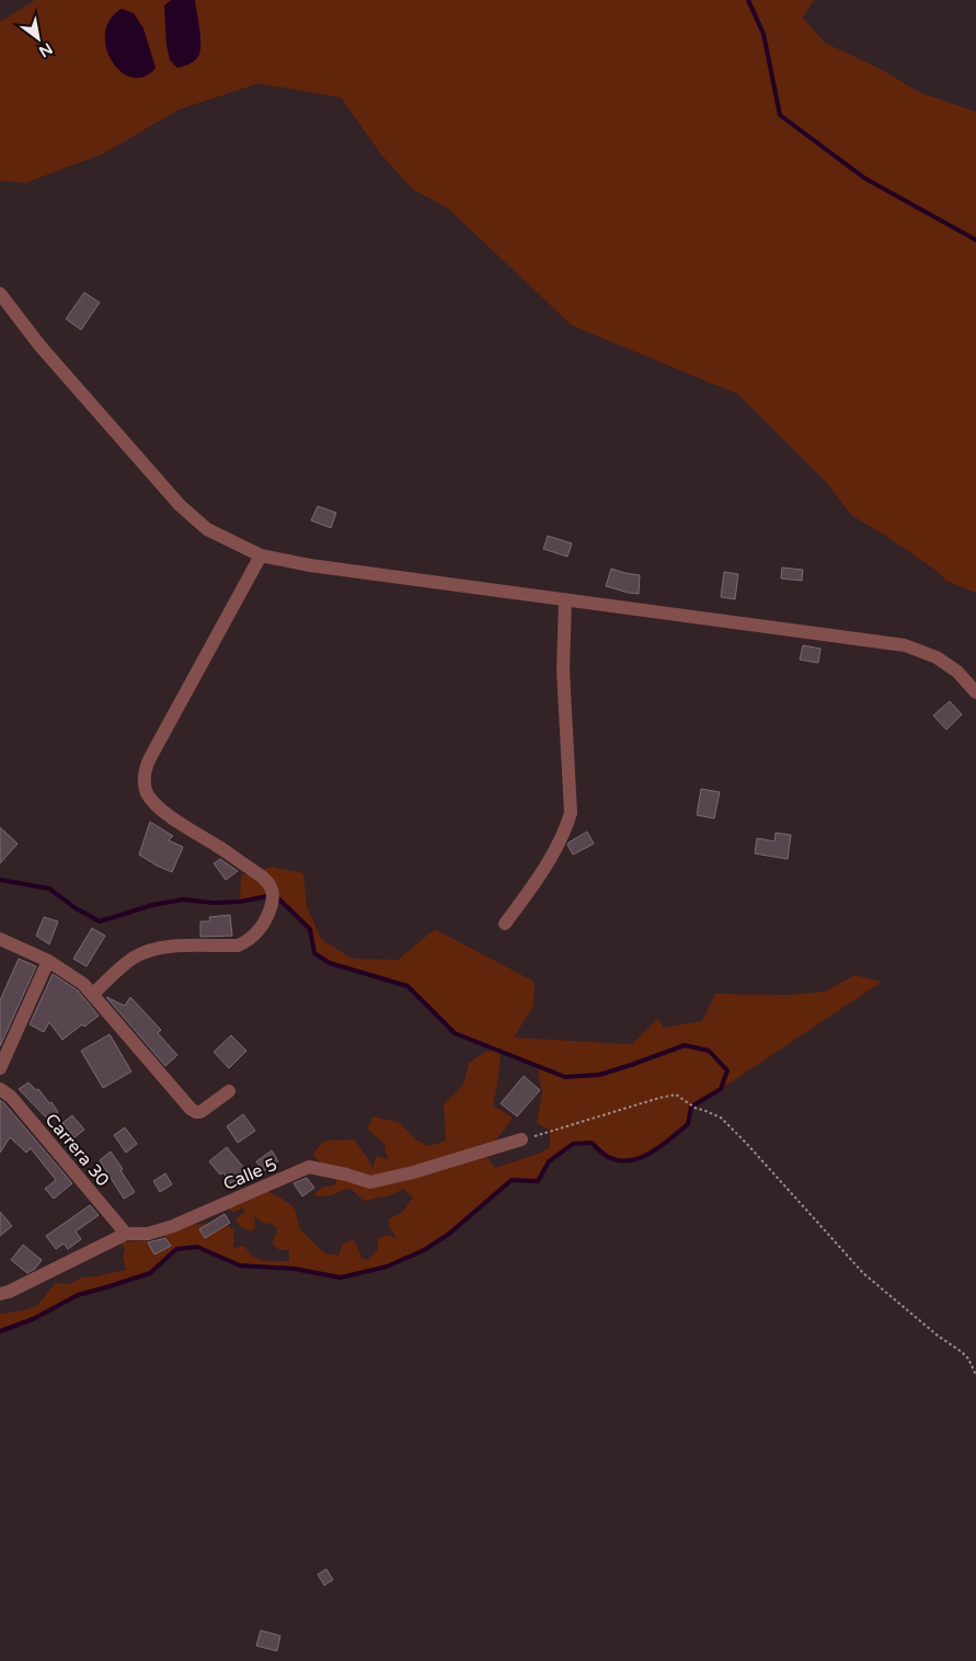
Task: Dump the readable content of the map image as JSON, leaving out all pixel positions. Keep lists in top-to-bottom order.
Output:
{
  "streets": {
    "street": ["Carrera 30", "Calle 5"]
  },
  "crossings": [
    ["Carrera 30", "Calle 5"]
  ],
  "north": "bottom right"
}
